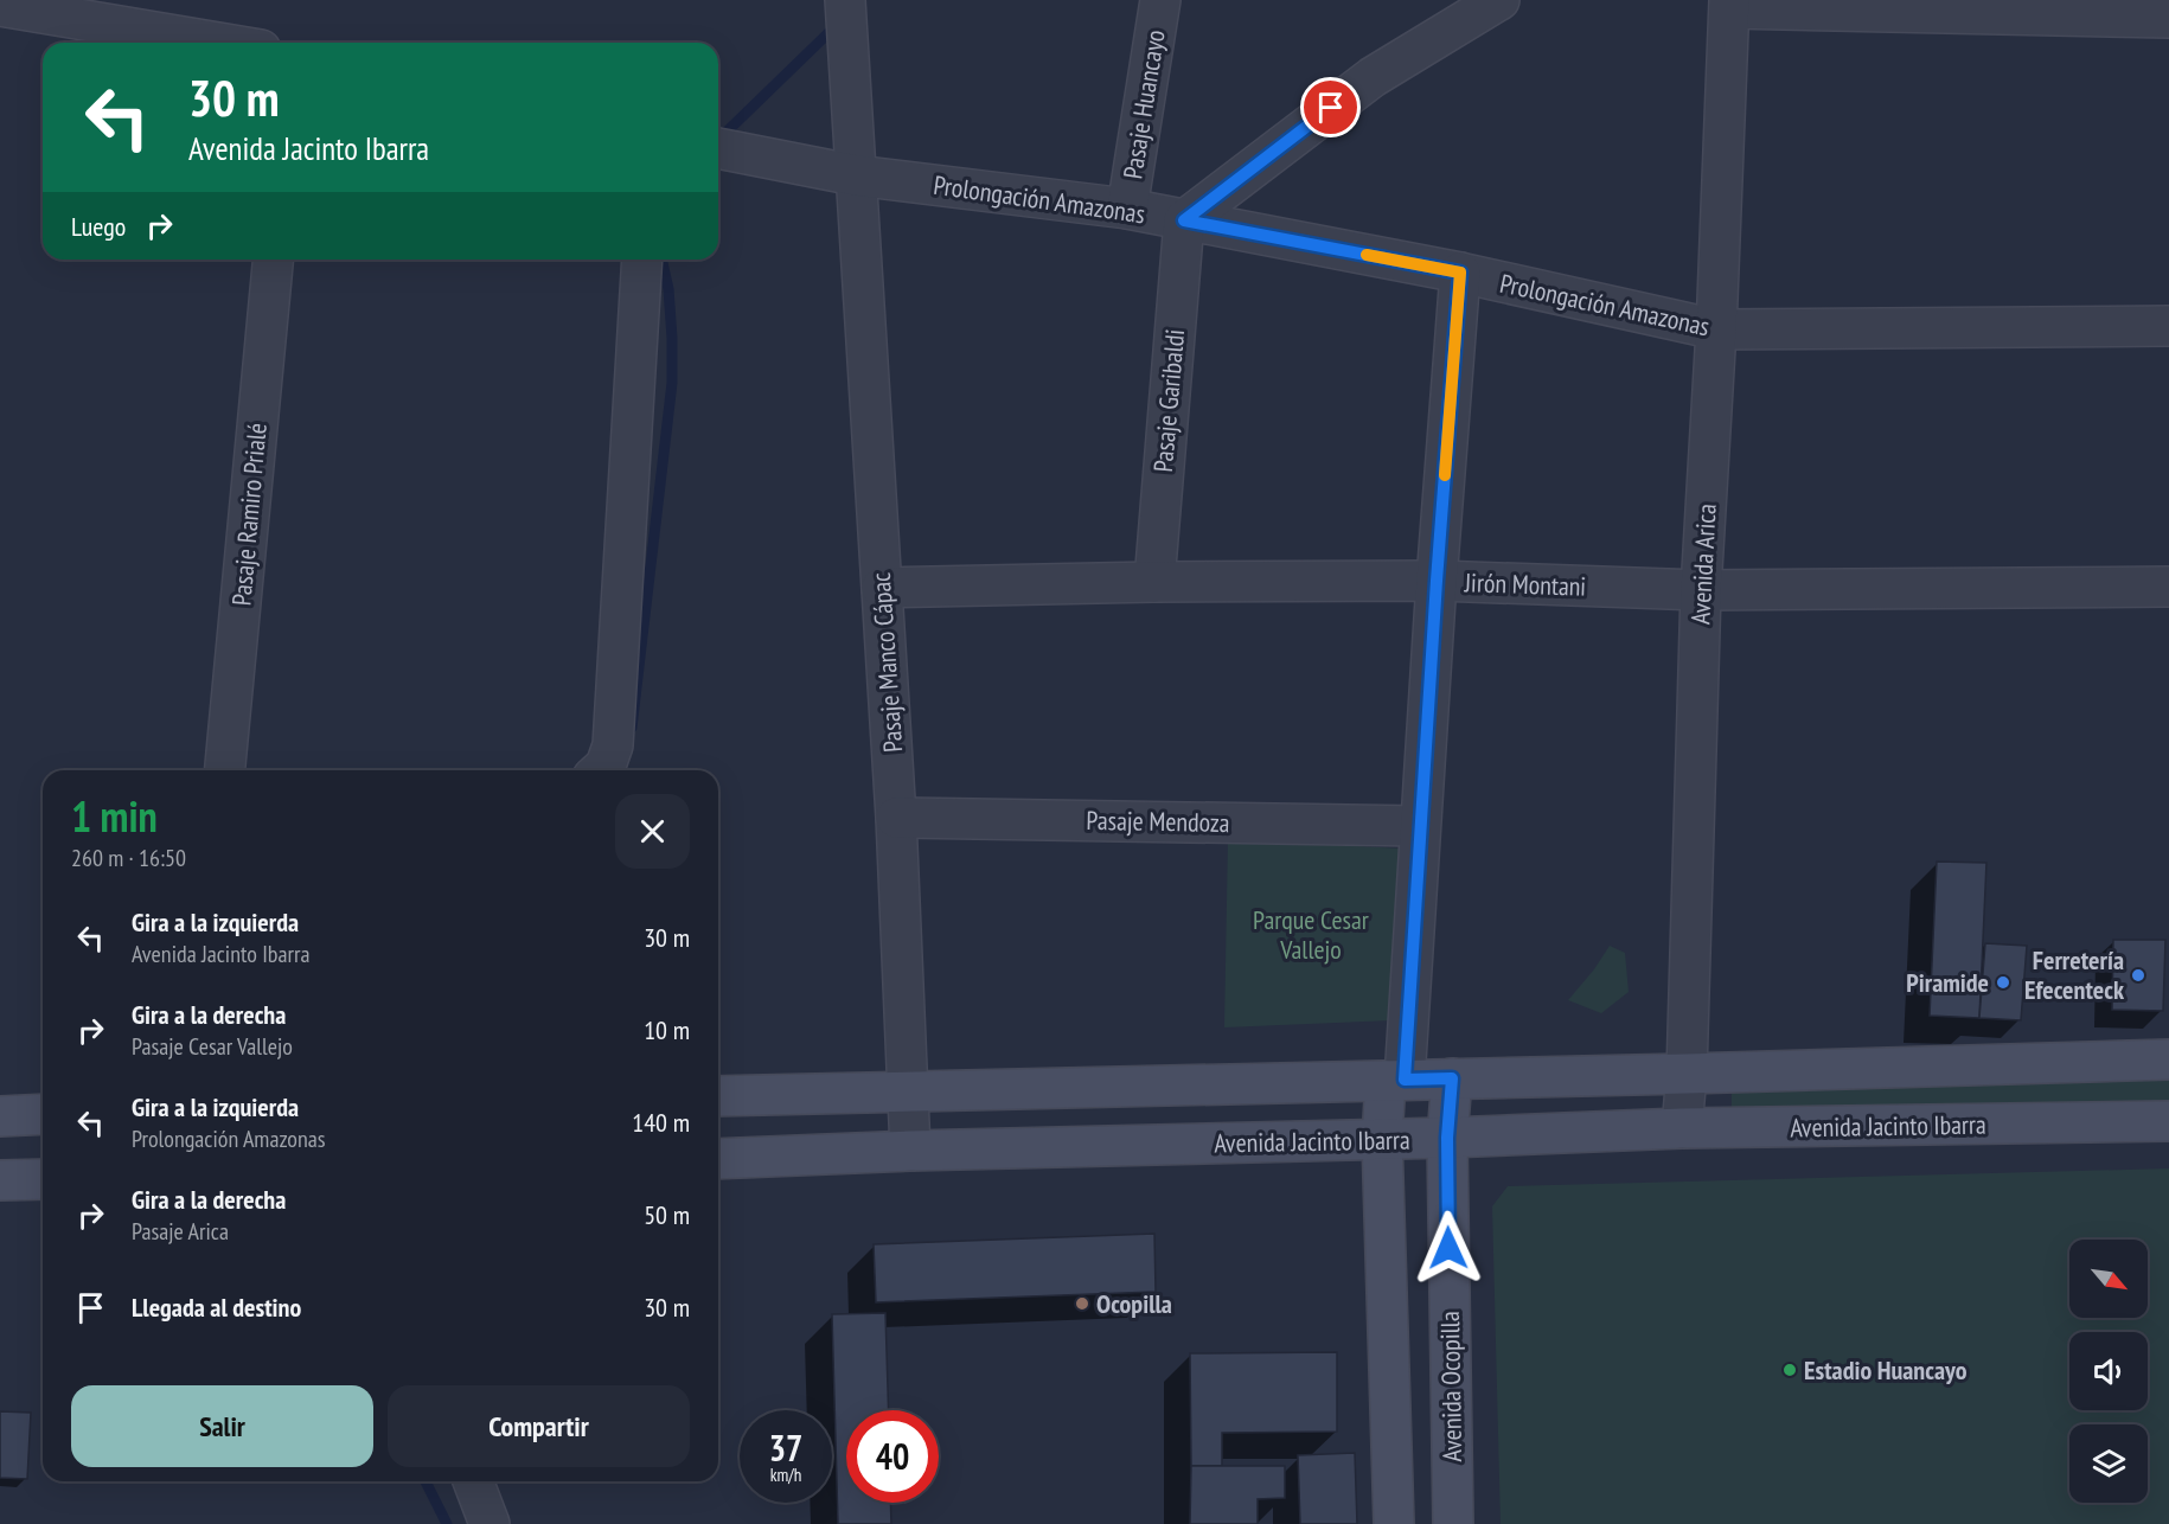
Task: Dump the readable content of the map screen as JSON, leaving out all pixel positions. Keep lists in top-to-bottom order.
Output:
{
  "streets": {
    "street": [
      "Pasaje Huancayo",
      "Prolongación Amazonas",
      "Pasaje Garibaldi",
      "Pasaje Ramiro Prialé",
      "Avenida Arica",
      "Jirón Montani",
      "Pasaje Manco Cápac",
      "Pasaje Mendoza",
      "Avenida Jacinto Ibarra",
      "Avenida Ocopilla"
    ]
  },
  "crossings": [
    ["Pasaje Huancayo", "Prolongación Amazonas"],
    ["Prolongación Amazonas", "Pasaje Garibaldi"],
    ["Prolongación Amazonas", "Avenida Arica"],
    ["Prolongación Amazonas", "Pasaje Manco Cápac"],
    ["Pasaje Garibaldi", "Jirón Montani"],
    ["Avenida Arica", "Jirón Montani"],
    ["Avenida Arica", "Avenida Jacinto Ibarra"],
    ["Jirón Montani", "Pasaje Manco Cápac"],
    ["Pasaje Manco Cápac", "Pasaje Mendoza"],
    ["Pasaje Manco Cápac", "Avenida Jacinto Ibarra"],
    ["Avenida Jacinto Ibarra", "Avenida Ocopilla"]
  ],
  "parks": ["Parque Cesar Vallejo"],
  "places": [
    "Ferretería Efecenteck",
    "Piramide",
    "Ocopilla",
    "Estadio Huancayo"
  ],
  "north": "bottom right",
  "page": {
    "turn": ["30 m", "Avenida Jacinto Ibarra"],
    "then": "Luego",
    "heading": ["1 min", "260 m · 16:50"],
    "list": [
      {
        "name": "Gira a la izquierda",
        "note": "Avenida Jacinto Ibarra",
        "value": "30 m"
      },
      {
        "name": "Gira a la derecha",
        "note": "Pasaje Cesar Vallejo",
        "value": "10 m"
      },
      {
        "name": "Gira a la izquierda",
        "note": "Prolongación Amazonas",
        "value": "140 m"
      },
      {
        "name": "Gira a la derecha",
        "note": "Pasaje Arica",
        "value": "50 m"
      },
      {
        "name": "Llegada al destino",
        "value": "30 m"
      }
    ],
    "buttons": ["Salir", "Compartir"],
    "speed": "37 km/h",
    "limit": "40"
  }
}
